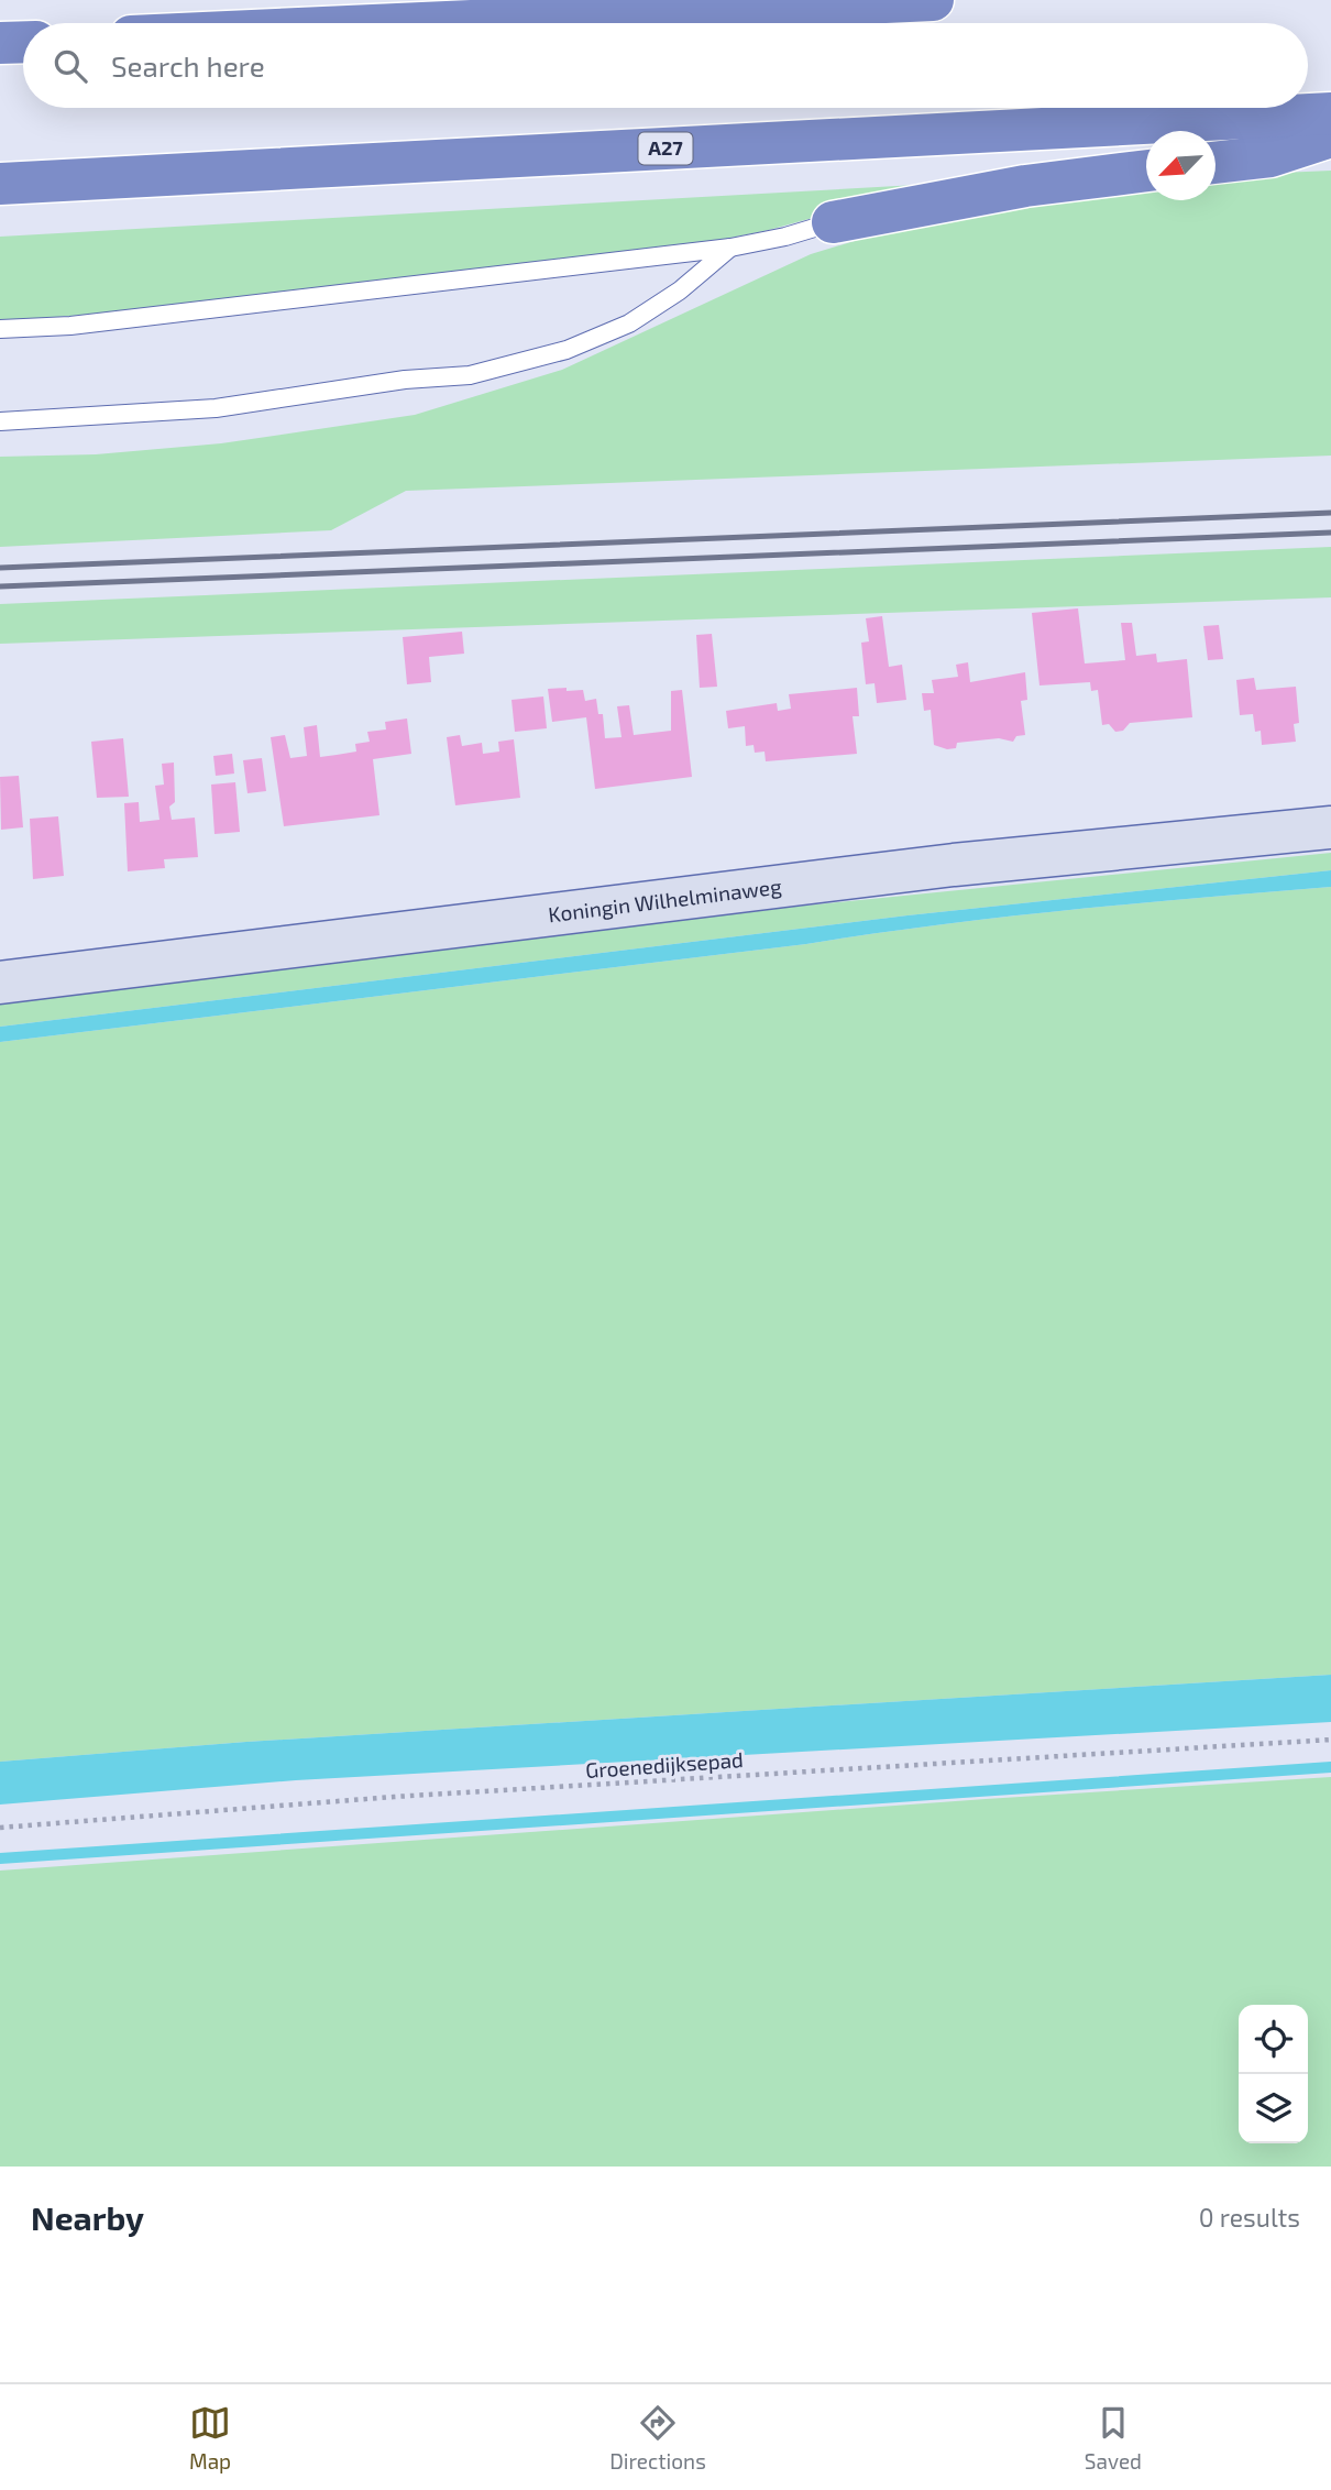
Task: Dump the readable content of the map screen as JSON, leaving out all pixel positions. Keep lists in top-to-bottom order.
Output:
{
  "streets": {
    "highway": ["A27"],
    "main road": ["Koningin Wilhelminaweg"],
    "path": ["Groenedijksepad"]
  },
  "north": "bottom left",
  "page": {
    "search": "Search here",
    "heading": ["Nearby", "0 results"],
    "nav": ["Map", "Directions", "Saved"]
  }
}
